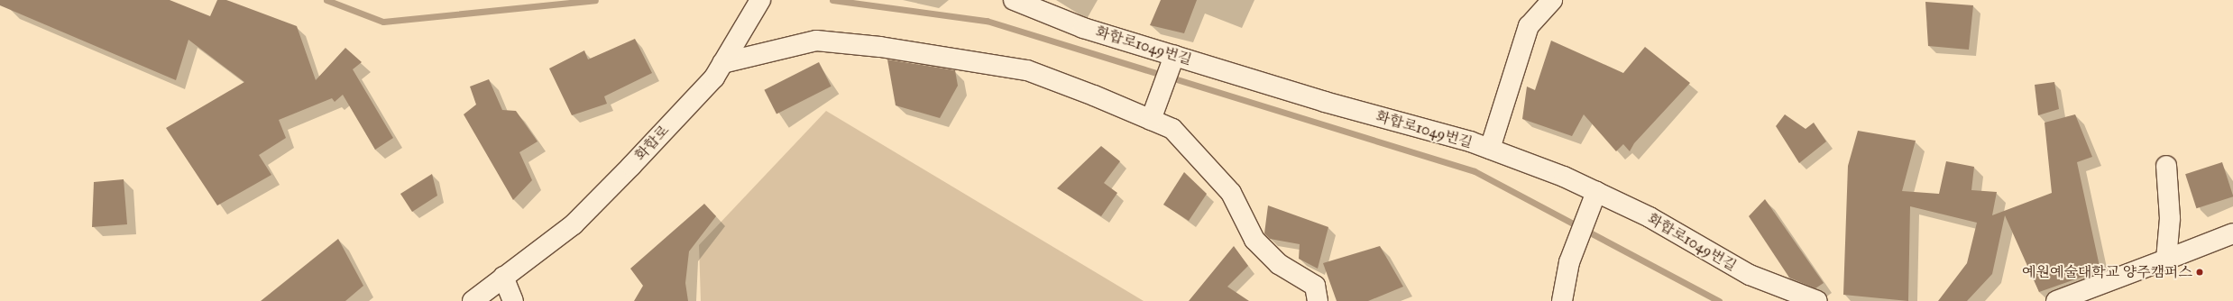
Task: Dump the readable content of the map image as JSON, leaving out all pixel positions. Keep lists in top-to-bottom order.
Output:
{
  "streets": {
    "street": ["화합로1049번길", "화합로"]
  },
  "places": ["예원예술대학교 양주캠퍼스"]
}
